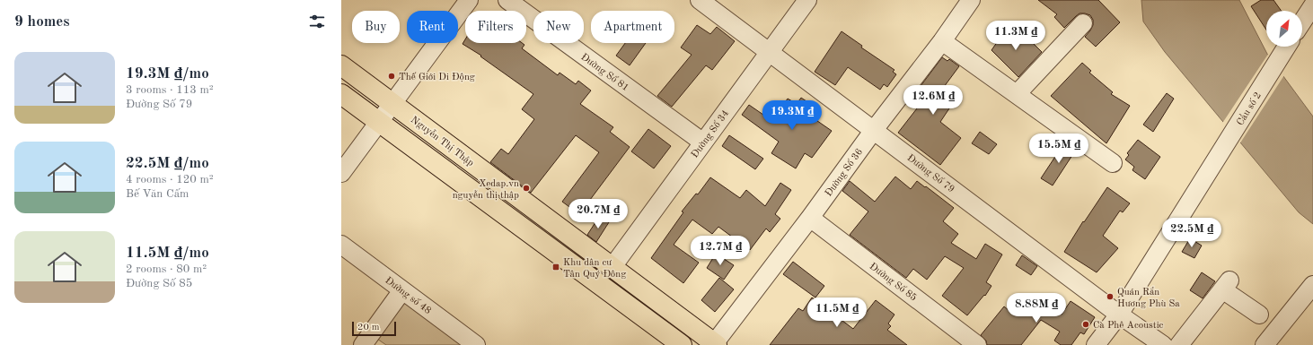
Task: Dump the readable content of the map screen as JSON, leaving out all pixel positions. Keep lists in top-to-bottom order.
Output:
{
  "streets": {
    "main road": ["Nguyễn Thị Thập"],
    "street": [
      "Đường Số 81",
      "Cầu số 2",
      "Đường Số 34",
      "Đường Số 36",
      "Đường Số 79",
      "Đường Số 85",
      "Đường số 48"
    ]
  },
  "crossings": [
    ["Đường Số 81", "Đường Số 34"],
    ["Cầu số 2", "Đường Số 79"],
    ["Đường Số 34", "Nguyễn Thị Thập"],
    ["Đường Số 34", "Đường Số 79"],
    ["Nguyễn Thị Thập", "Đường Số 36"],
    ["Đường Số 36", "Đường Số 79"],
    ["Đường Số 36", "Đường Số 85"]
  ],
  "places": {
    "other": [
      "Thế Giới Di Động",
      "Xedap.vn nguyễn thị thập",
      "Quán Rắn Hương Phù Sa",
      "Cà Phê Acoustic"
    ],
    "transit": ["Khu dân cư Tân Quý Đông"]
  },
  "scale_bar": "20 m",
  "north": "top right",
  "page": {
    "heading": "9 homes",
    "chip": [
      "Buy",
      "Rent",
      "Filters",
      "New",
      "Apartment"
    ],
    "price": [
      "11.3M ₫",
      "12.6M ₫",
      "19.3M ₫",
      "15.5M ₫",
      "20.7M ₫",
      "22.5M ₫",
      "12.7M ₫",
      "8.88M ₫",
      "11.5M ₫"
    ],
    "list": [
      {
        "name": "19.3M ₫/mo",
        "note": "3 rooms · 113 m² · Đường Số 79"
      },
      {
        "name": "22.5M ₫/mo",
        "note": "4 rooms · 120 m² · Bế Văn Cấm"
      },
      {
        "name": "11.5M ₫/mo",
        "note": "2 rooms · 80 m² · Đường Số 85"
      }
    ],
    "scale": "20 m"
  }
}
